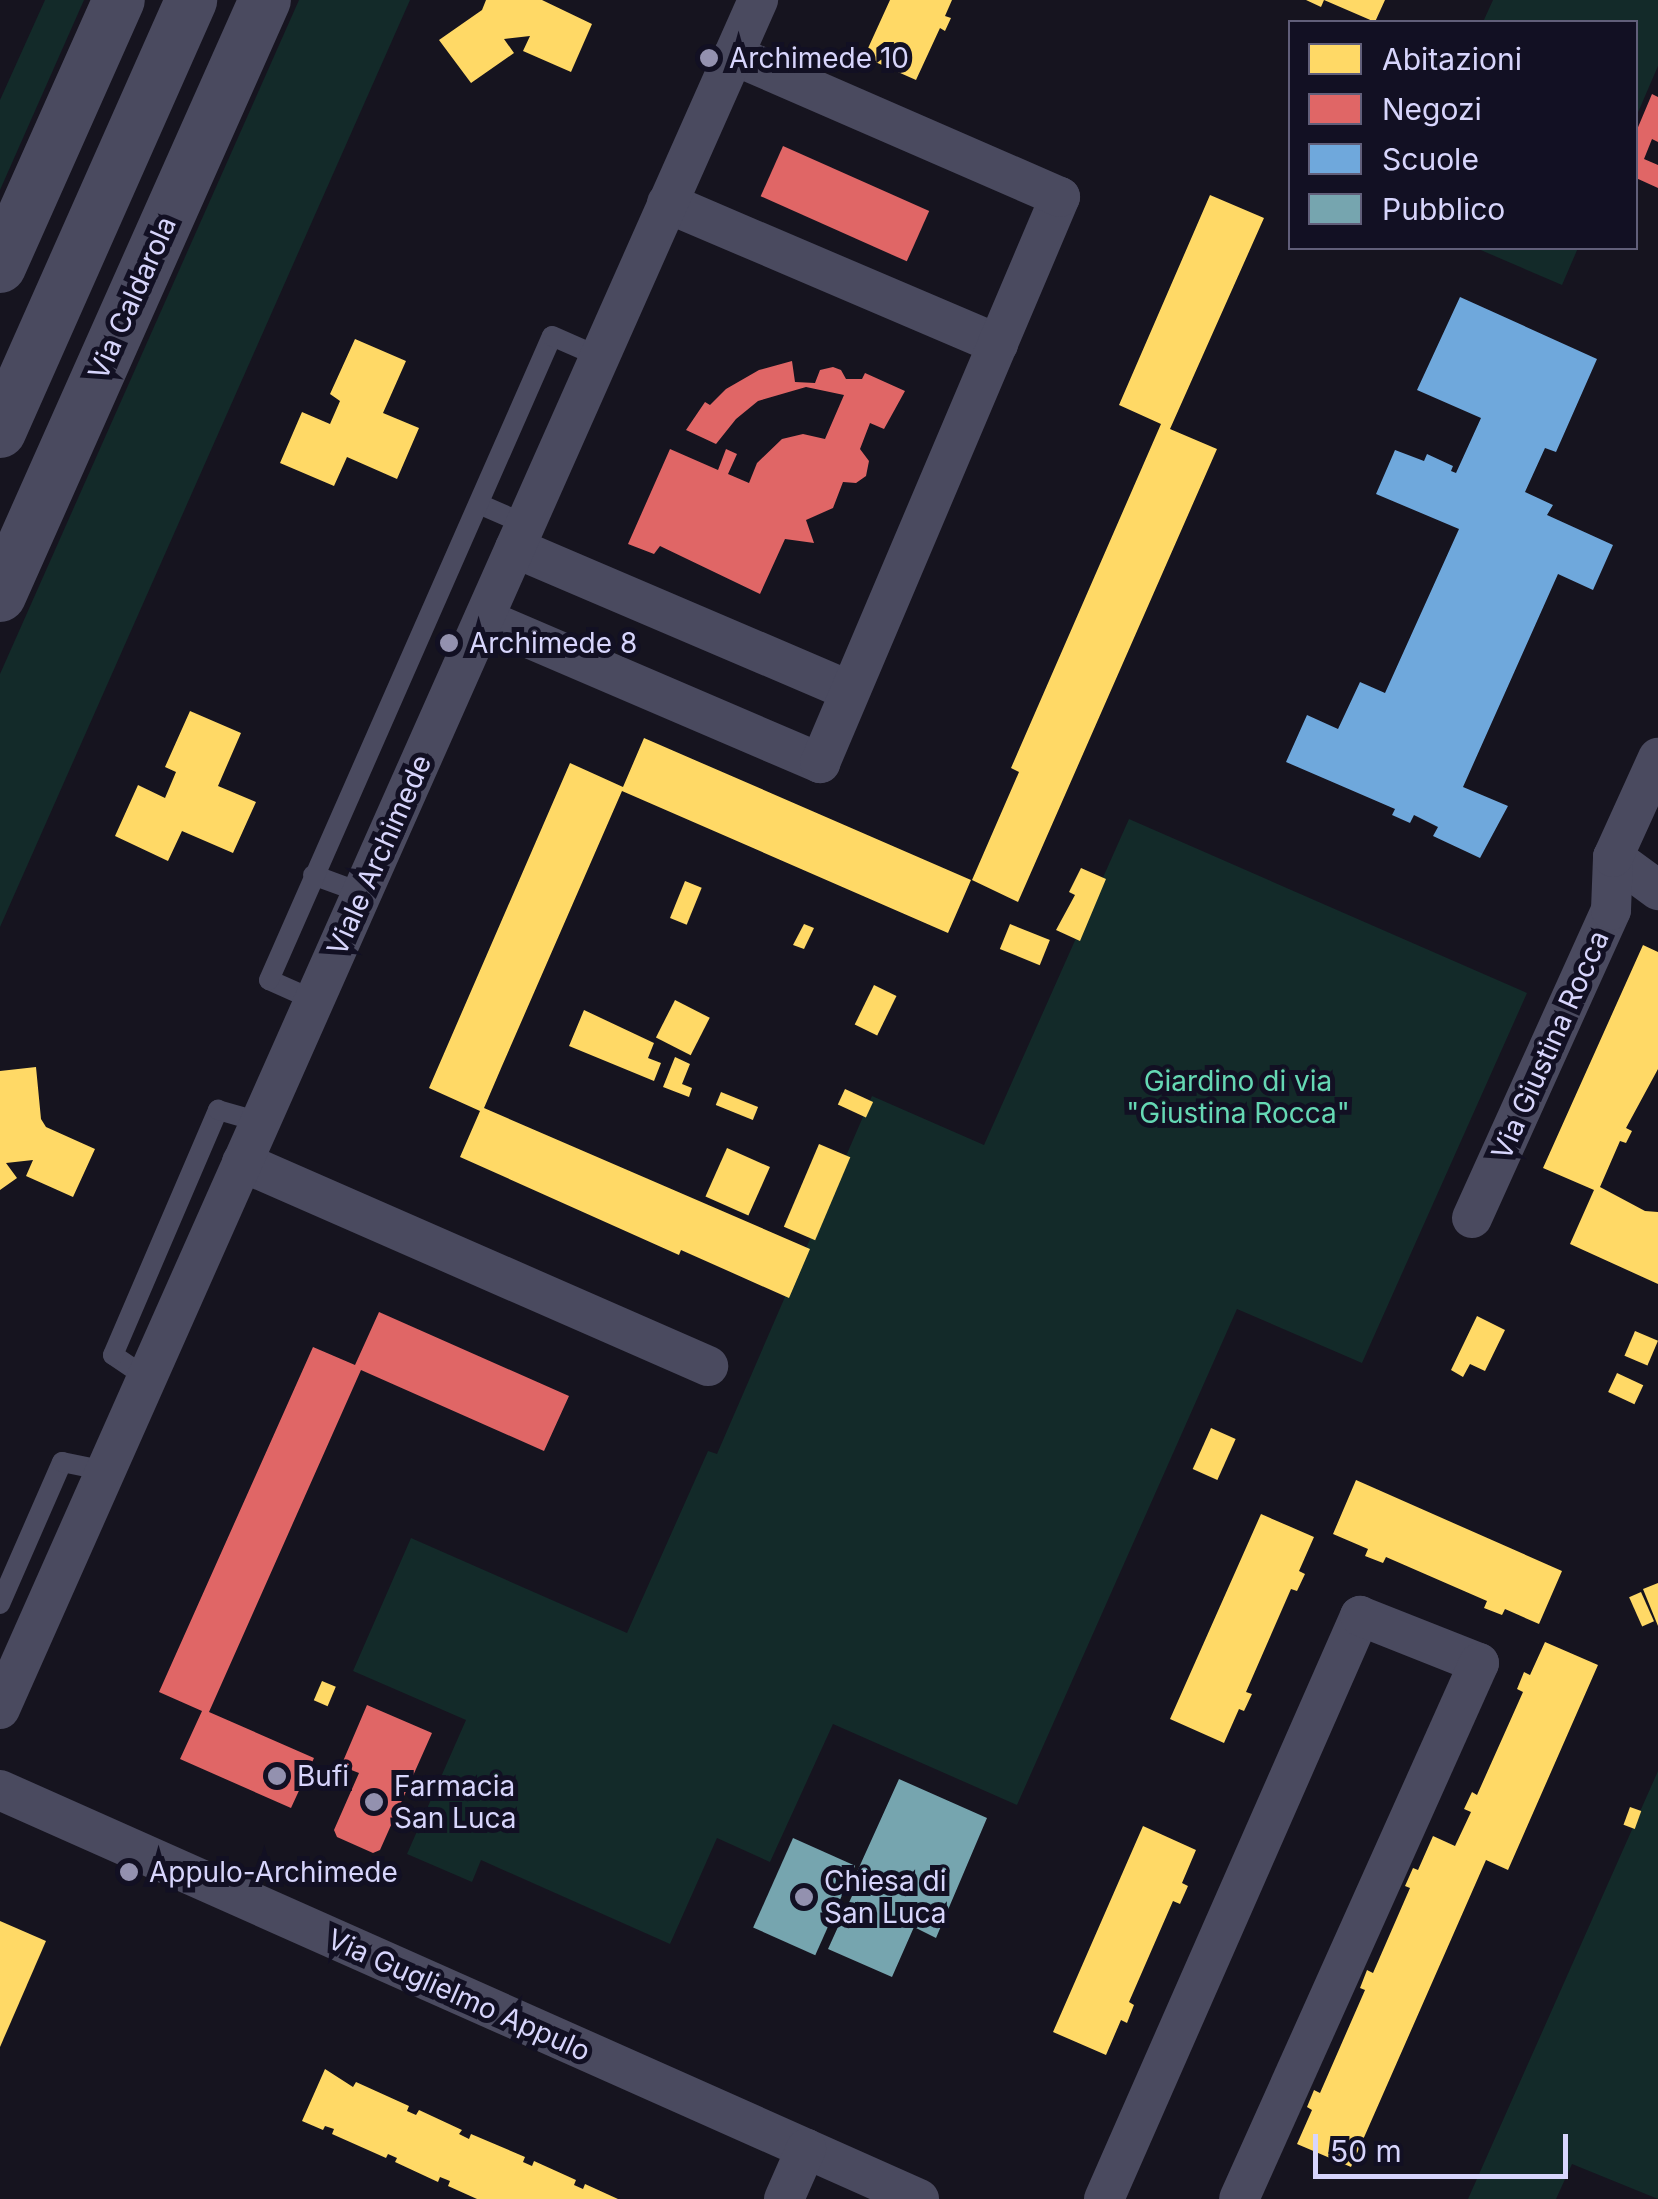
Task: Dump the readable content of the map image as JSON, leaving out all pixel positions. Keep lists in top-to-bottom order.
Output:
{
  "streets": {
    "street": [
      "Via Caldarola",
      "Viale Archimede",
      "Via Giustina Rocca",
      "Via Guglielmo Appulo"
    ]
  },
  "parks": ["Giardino di via \"Giustina Rocca\""],
  "places": [
    "Archimede 10",
    "Archimede 8",
    "Bufi",
    "Farmacia San Luca",
    "Appulo-Archimede",
    "Chiesa di San Luca"
  ],
  "legend": [
    "Abitazioni",
    "Negozi",
    "Scuole",
    "Pubblico"
  ],
  "scale_bar": "50 m"
}
